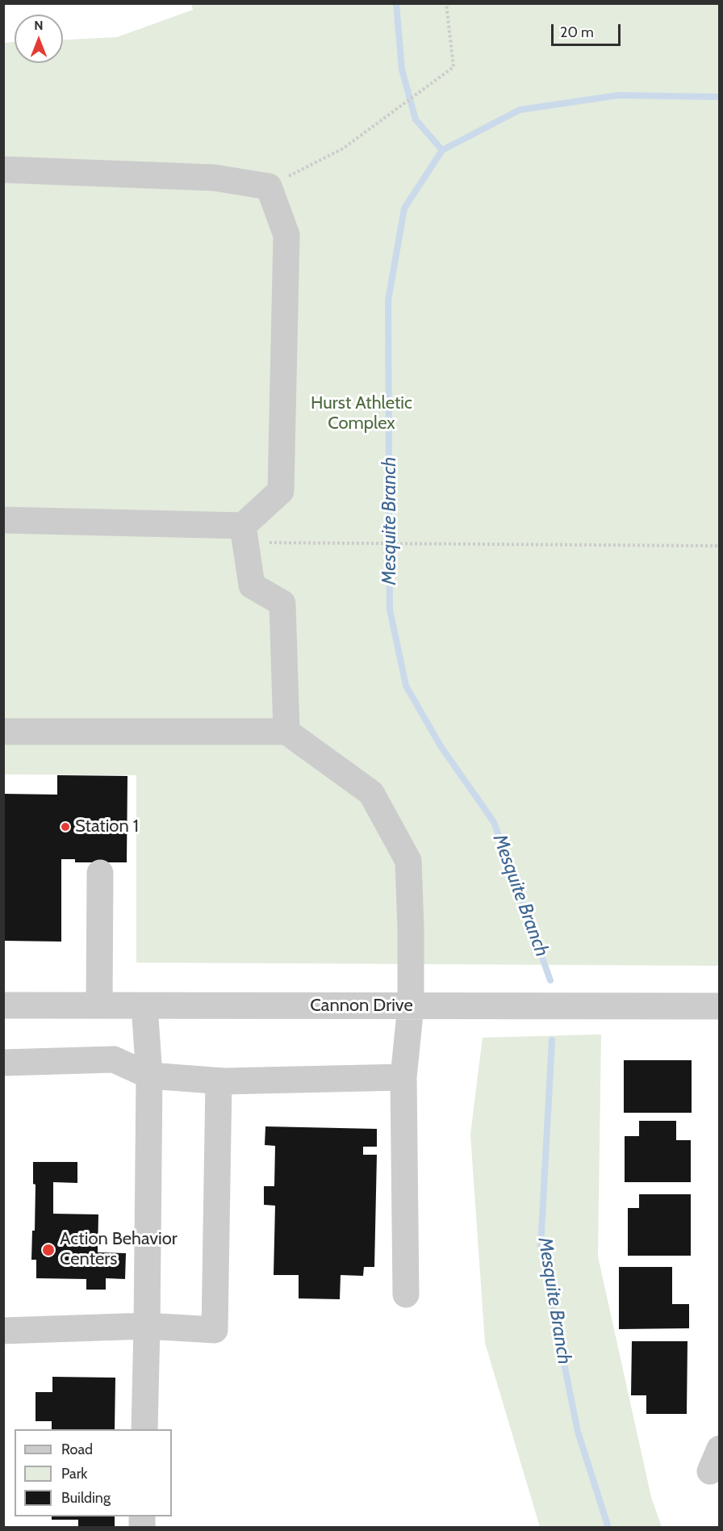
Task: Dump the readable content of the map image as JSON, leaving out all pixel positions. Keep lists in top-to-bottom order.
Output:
{
  "streets": {
    "street": ["Cannon Drive"]
  },
  "water": ["Mesquite Branch"],
  "parks": ["Hurst Athletic Complex"],
  "places": ["Station 1", "Action Behavior Centers"],
  "legend": ["Road", "Park", "Building"],
  "scale_bar": "20 m",
  "north": "top"
}
